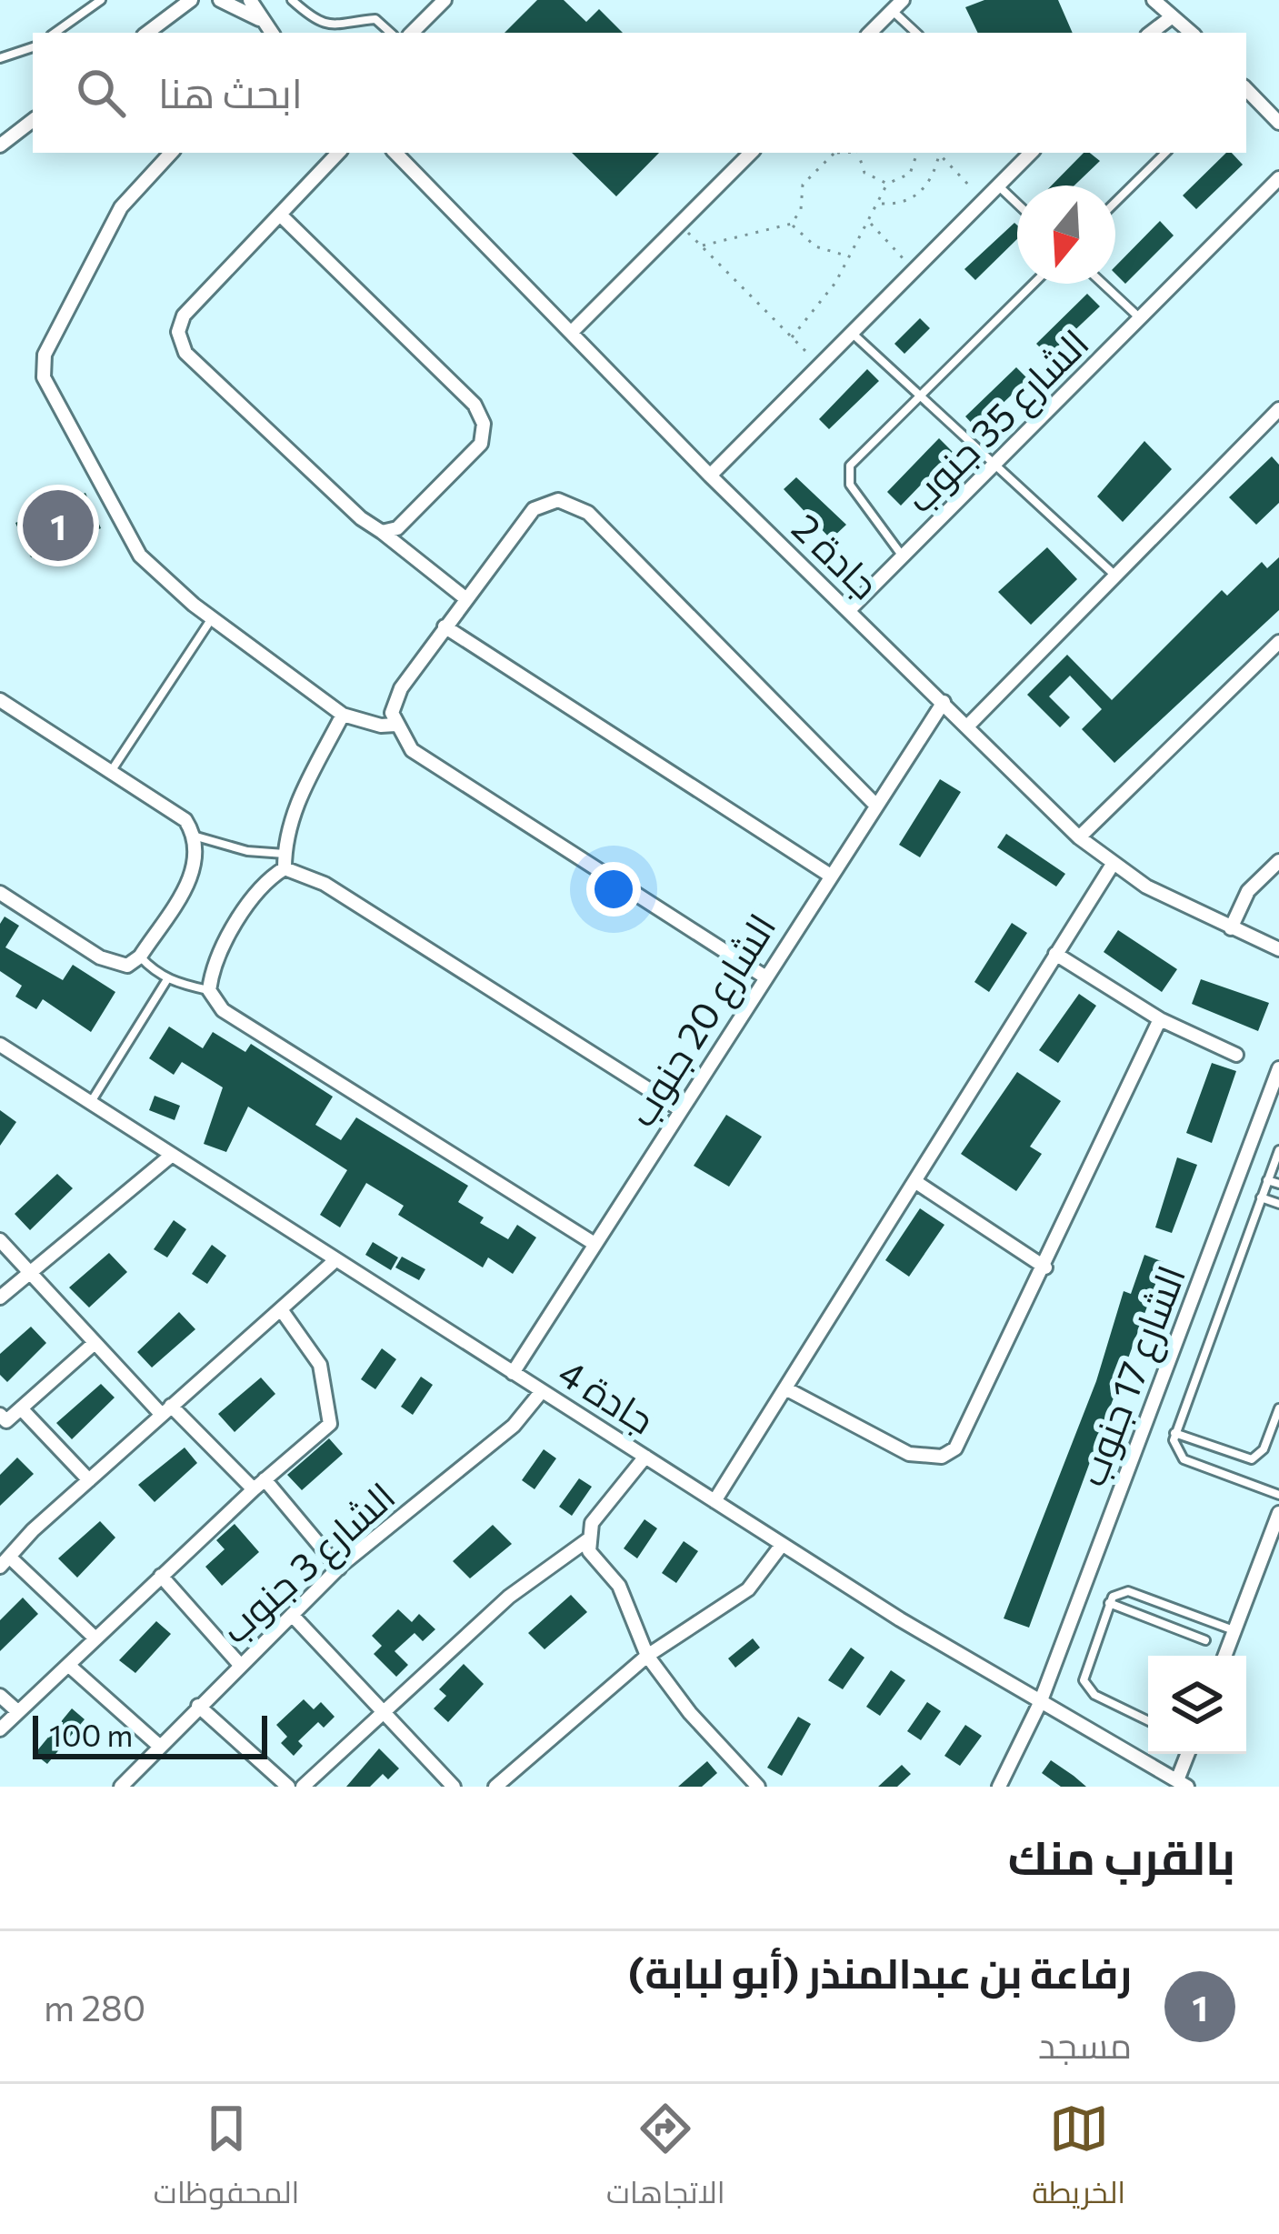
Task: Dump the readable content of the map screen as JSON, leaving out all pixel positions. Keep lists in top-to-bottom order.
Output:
{
  "streets": {
    "street": [
      "الشارع 35 جنوب",
      "جادة 2",
      "الشارع 20 جنوب",
      "الشارع 17 جنوب",
      "جادة 4",
      "الشارع 3 جنوب"
    ]
  },
  "crossings": [
    ["الشارع 35 جنوب", "جادة 2"],
    ["جادة 2", "الشارع 20 جنوب"],
    ["الشارع 20 جنوب", "جادة 4"],
    ["الشارع 17 جنوب", "جادة 4"],
    ["جادة 4", "الشارع 3 جنوب"]
  ],
  "scale_bar": "100 m",
  "north": "bottom",
  "page": {
    "search": "ابحث هنا",
    "pins": "1",
    "scale": "100 m",
    "heading": "بالقرب منك",
    "list": [
      {
        "mark": "1",
        "name": "رفاعة بن عبدالمنذر (أبو لبابة)",
        "note": "مسجد",
        "value": "280 m"
      }
    ],
    "nav": ["الخريطة", "الاتجاهات", "المحفوظات"]
  }
}
